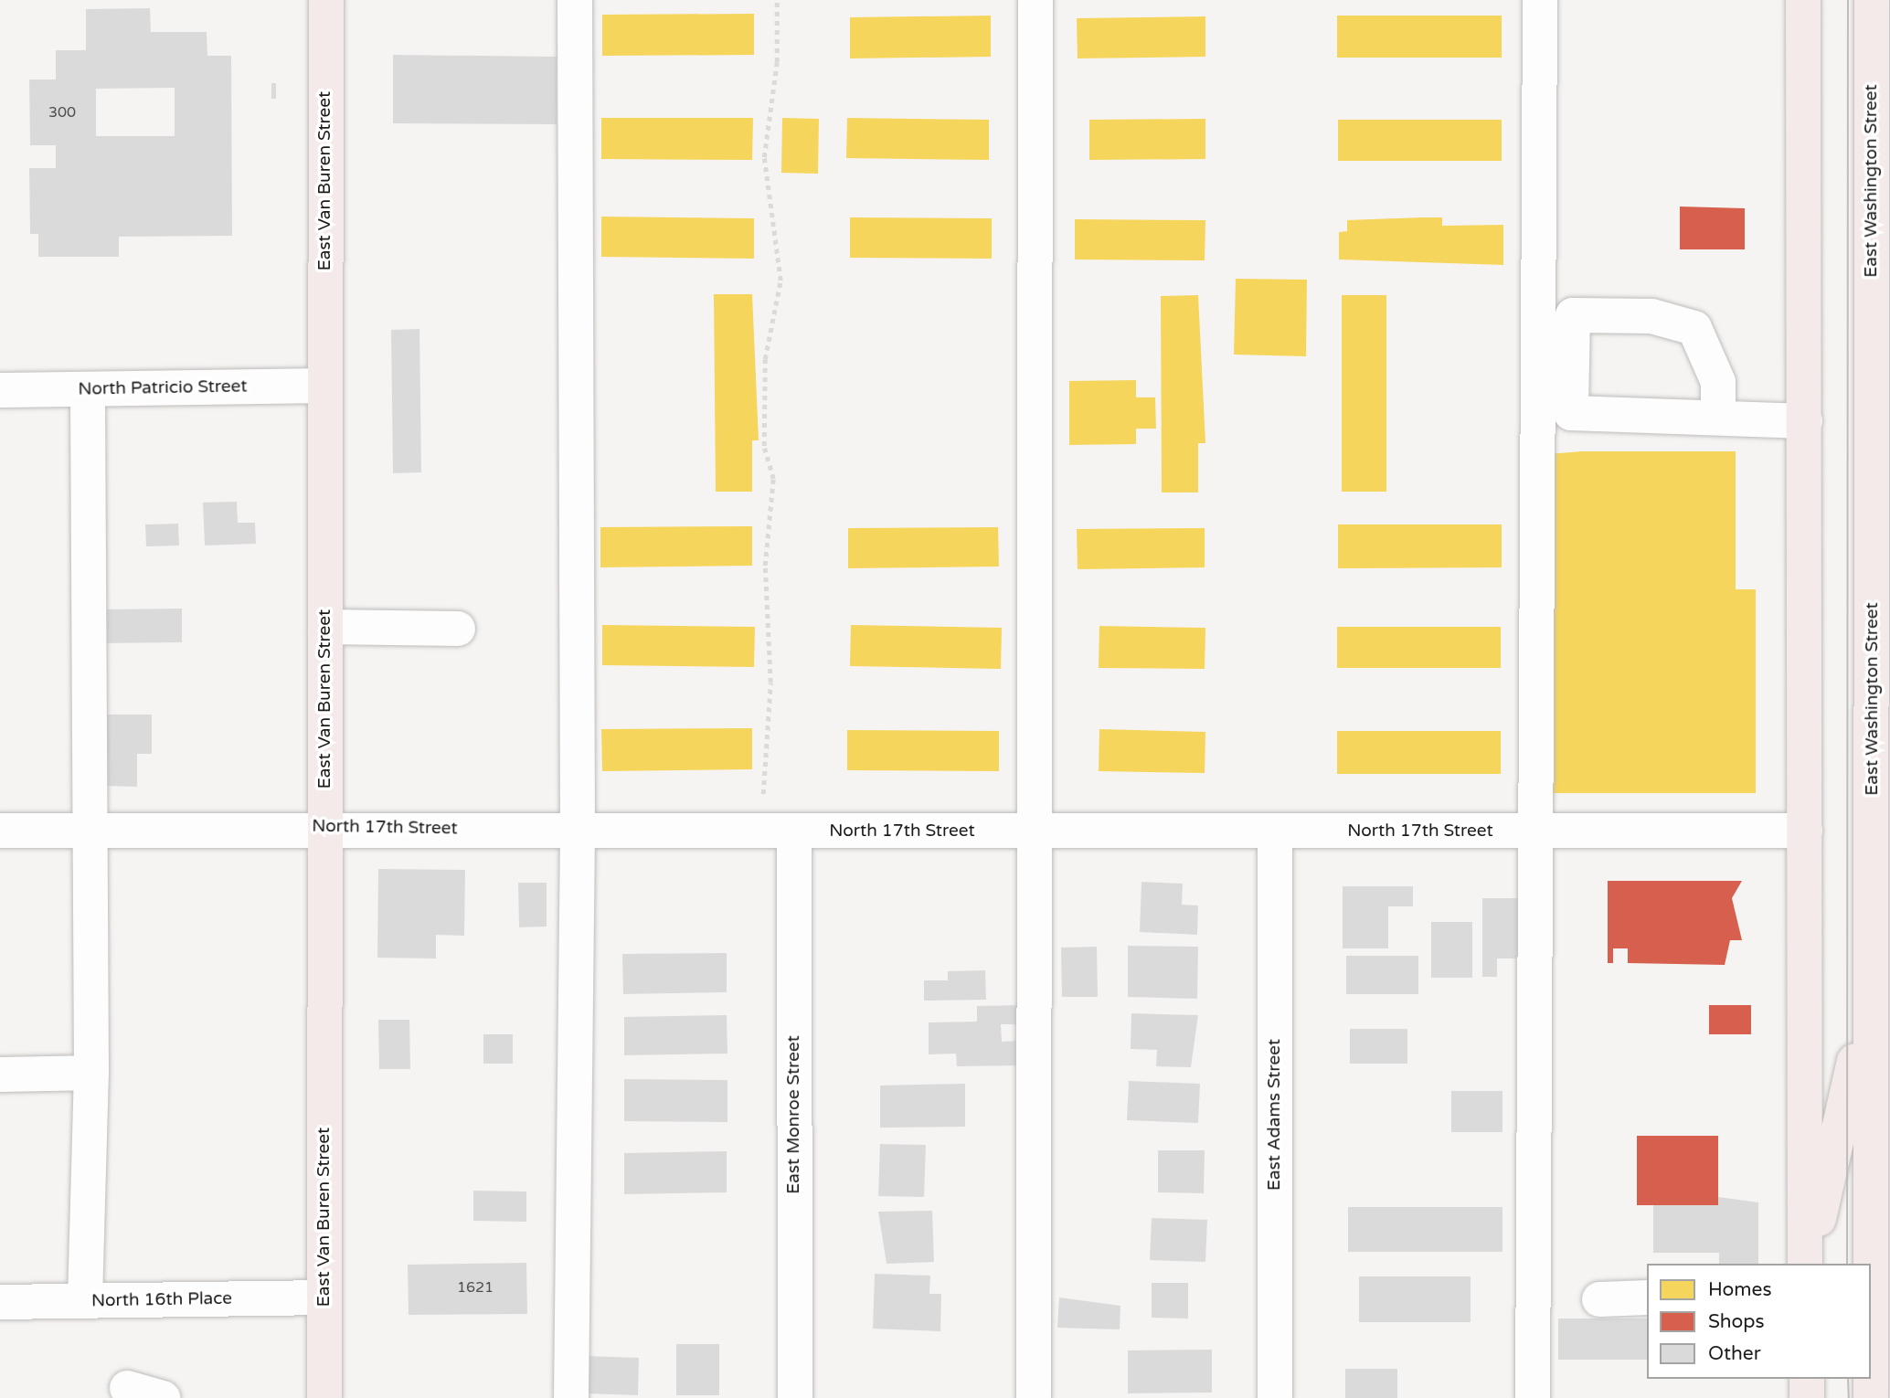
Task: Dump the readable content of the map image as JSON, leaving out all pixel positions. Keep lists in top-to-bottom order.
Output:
{
  "streets": {
    "main road": ["East Van Buren Street", "East Washington Street"],
    "street": [
      "North Patricio Street",
      "North 17th Street",
      "East Monroe Street",
      "East Adams Street",
      "North 16th Place"
    ]
  },
  "crossings": [
    ["East Van Buren Street", "North Patricio Street"],
    ["East Van Buren Street", "North 17th Street"],
    ["East Van Buren Street", "North 16th Place"],
    ["North 17th Street", "East Monroe Street"],
    ["North 17th Street", "East Adams Street"]
  ],
  "house_numbers": ["300", "1621"],
  "legend": ["Homes", "Shops", "Other"]
}
